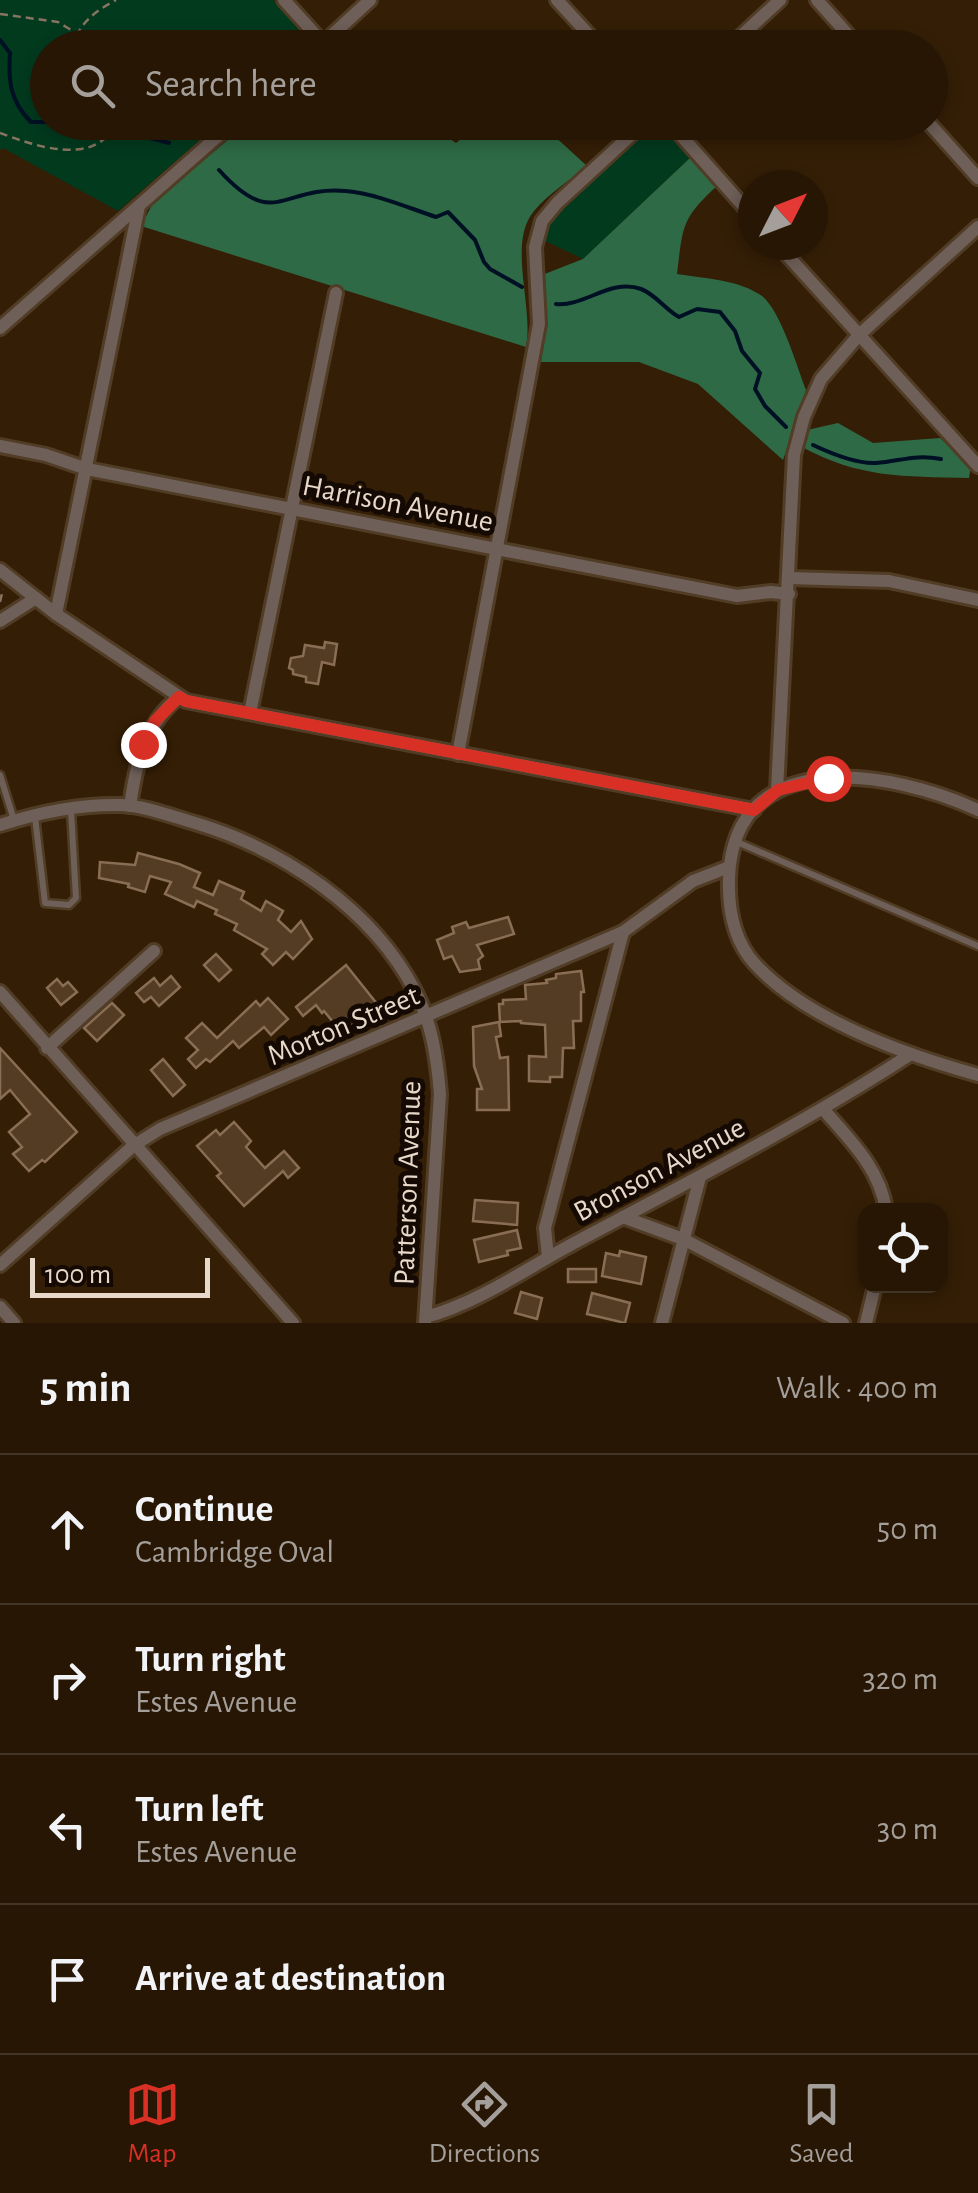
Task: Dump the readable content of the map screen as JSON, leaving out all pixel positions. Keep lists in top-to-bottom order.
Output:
{
  "streets": {
    "street": [
      "Harrison Avenue",
      "Morton Street",
      "Bronson Avenue",
      "Patterson Avenue"
    ]
  },
  "crossings": [
    ["Morton Street", "Patterson Avenue"],
    ["Bronson Avenue", "Patterson Avenue"]
  ],
  "scale_bar": "100 m",
  "north": "top right",
  "page": {
    "search": "Search here",
    "scale": "100 m",
    "heading": ["5 min", "Walk · 400 m"],
    "list": [
      ["Continue", "Cambridge Oval", "50 m"],
      ["Turn right", "Estes Avenue", "320 m"],
      ["Turn left", "Estes Avenue", "30 m"],
      "Arrive at destination"
    ],
    "nav": ["Map", "Directions", "Saved"]
  }
}
